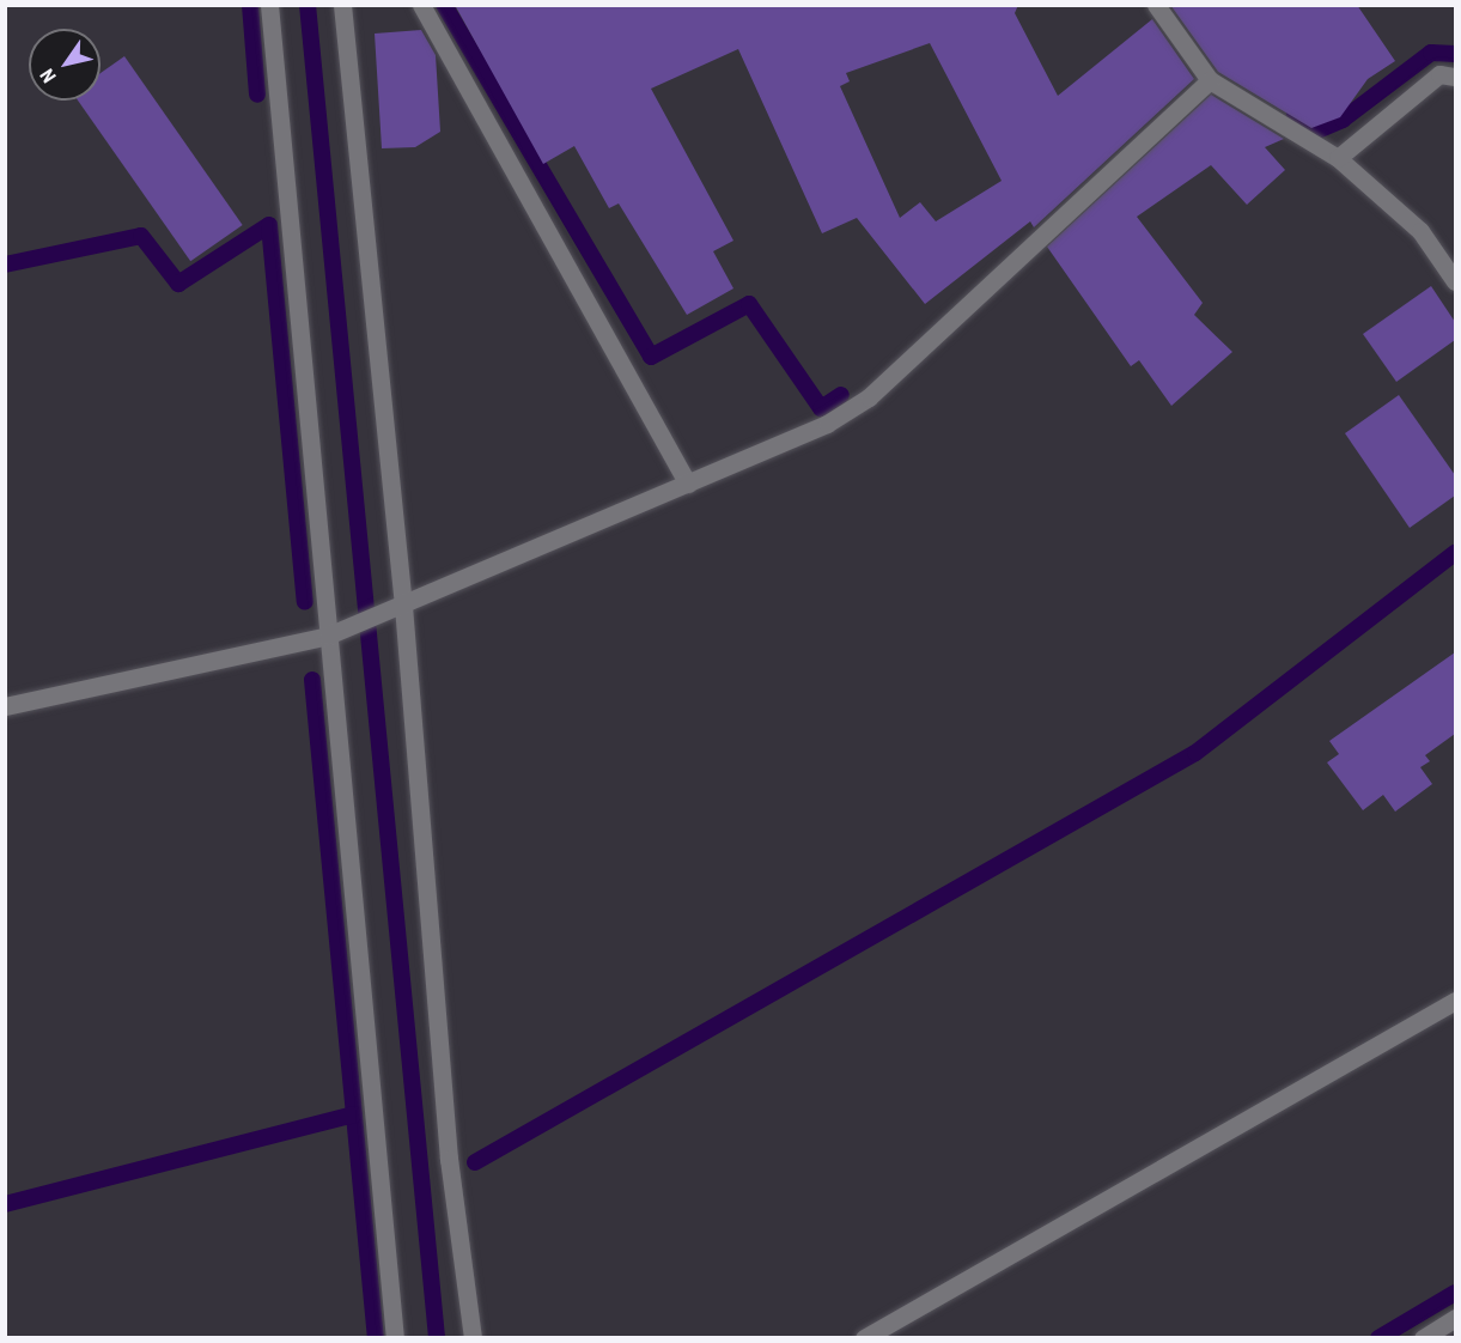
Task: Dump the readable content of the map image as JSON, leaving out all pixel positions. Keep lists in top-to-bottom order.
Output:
{
  "north": "bottom left"
}
